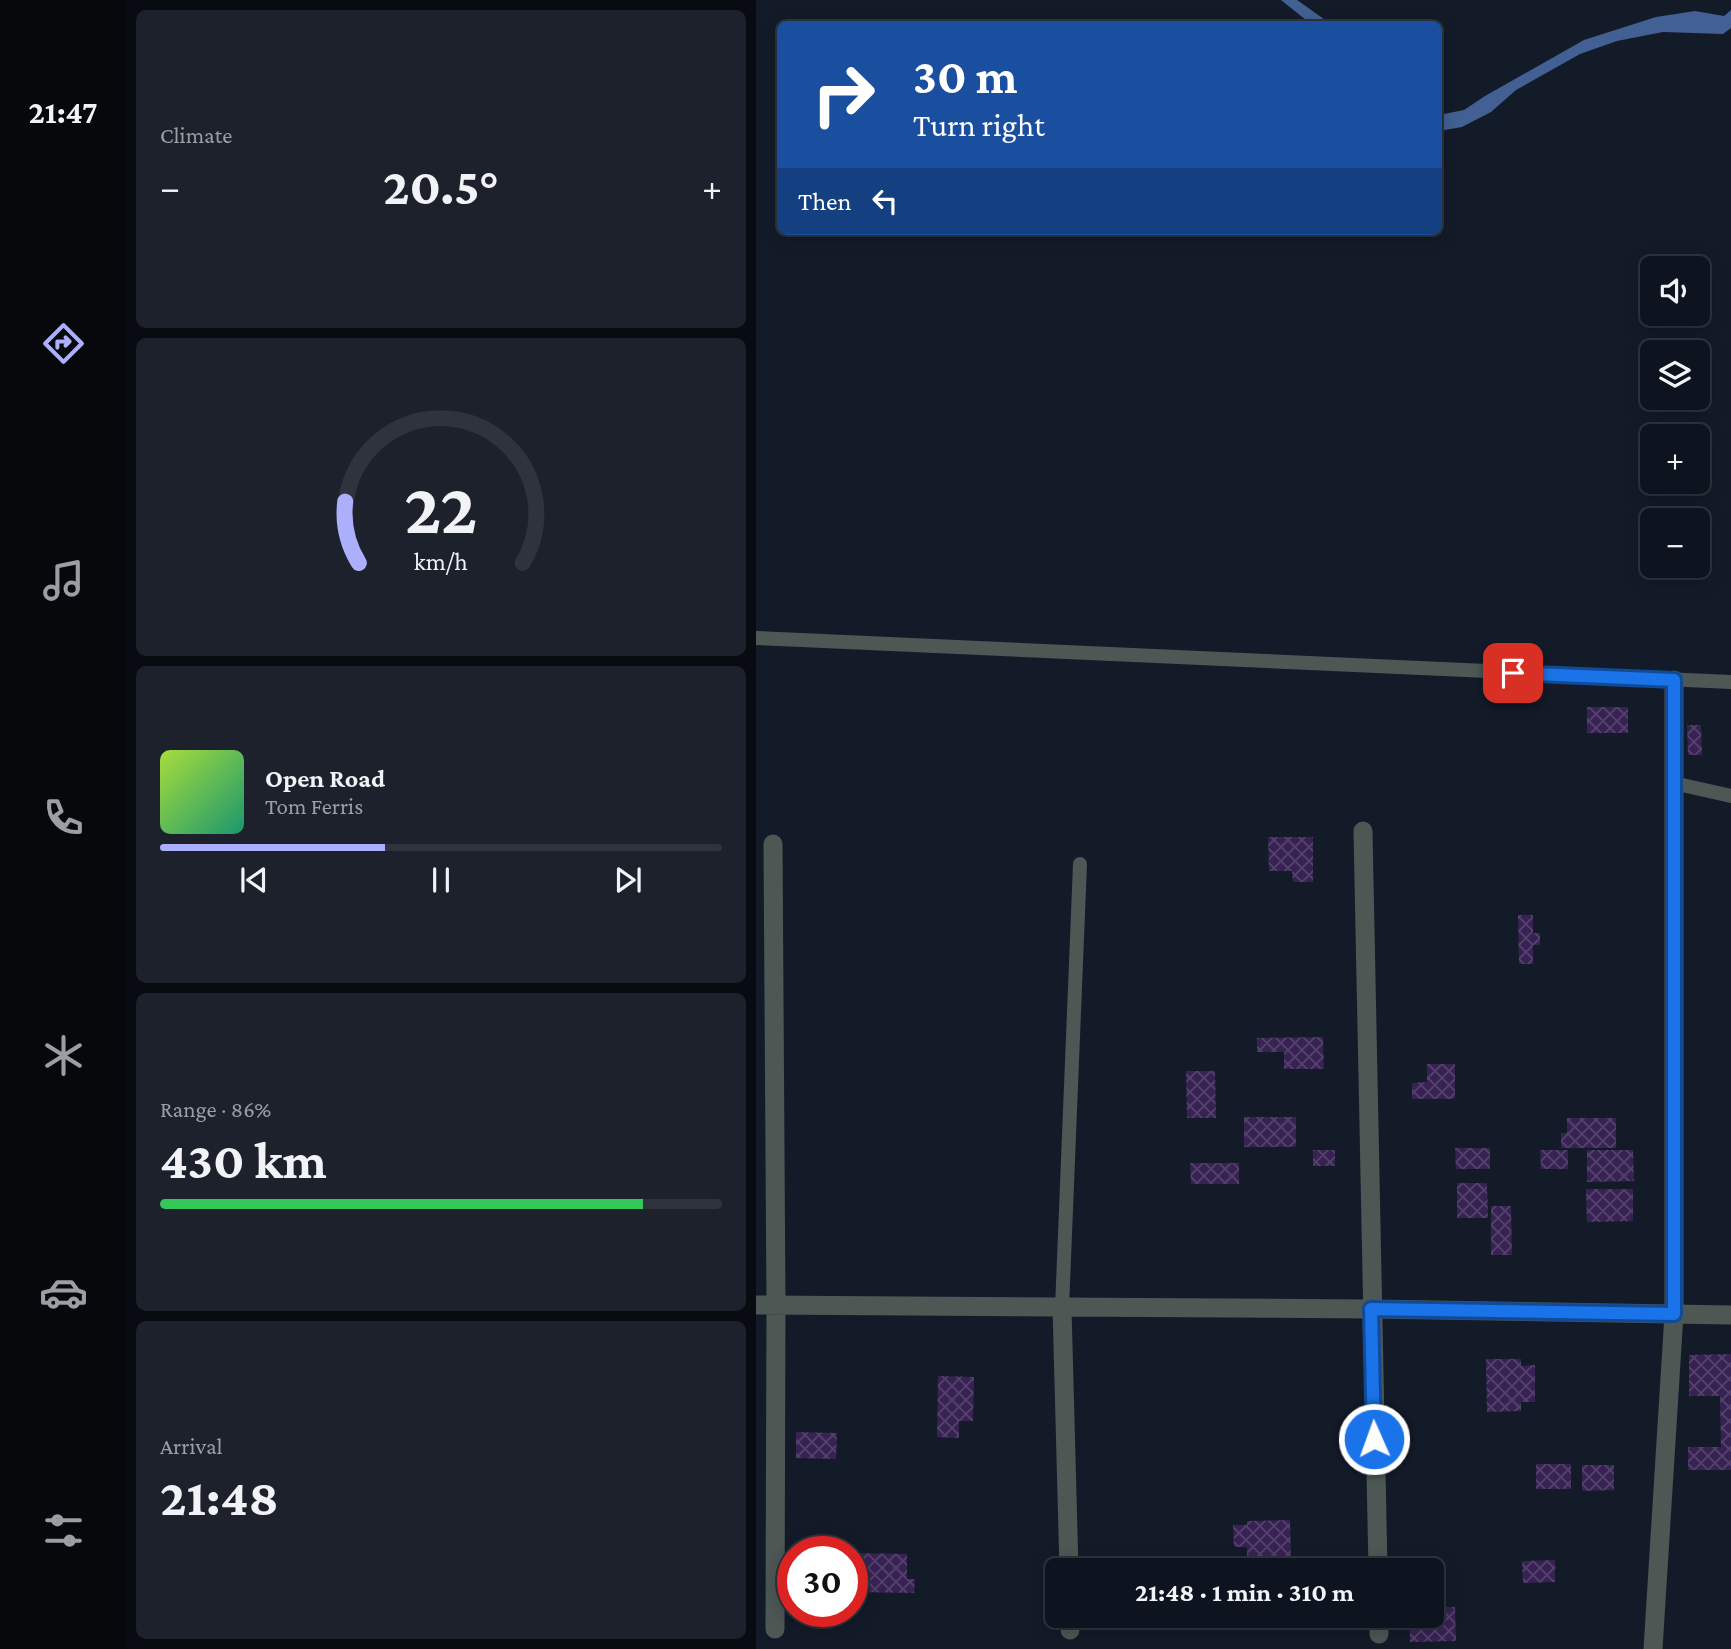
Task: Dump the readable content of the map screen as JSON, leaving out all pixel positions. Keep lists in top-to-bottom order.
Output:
{
  "page": {
    "tabs": "21:47",
    "tile": [
      "Climate",
      ["Range · 86%", "430 km"],
      ["Arrival", "21:48"]
    ],
    "turn": ["30 m", "Turn right"],
    "heat": ["−", "20.5°", "+"],
    "then": "Then",
    "map_buttons": ["+", "−"],
    "song": ["Open Road", "Tom Ferris"],
    "limit": "30",
    "trip": "21:48 · 1 min · 310 m",
    "gauge": ["22", "km/h"]
  }
}
